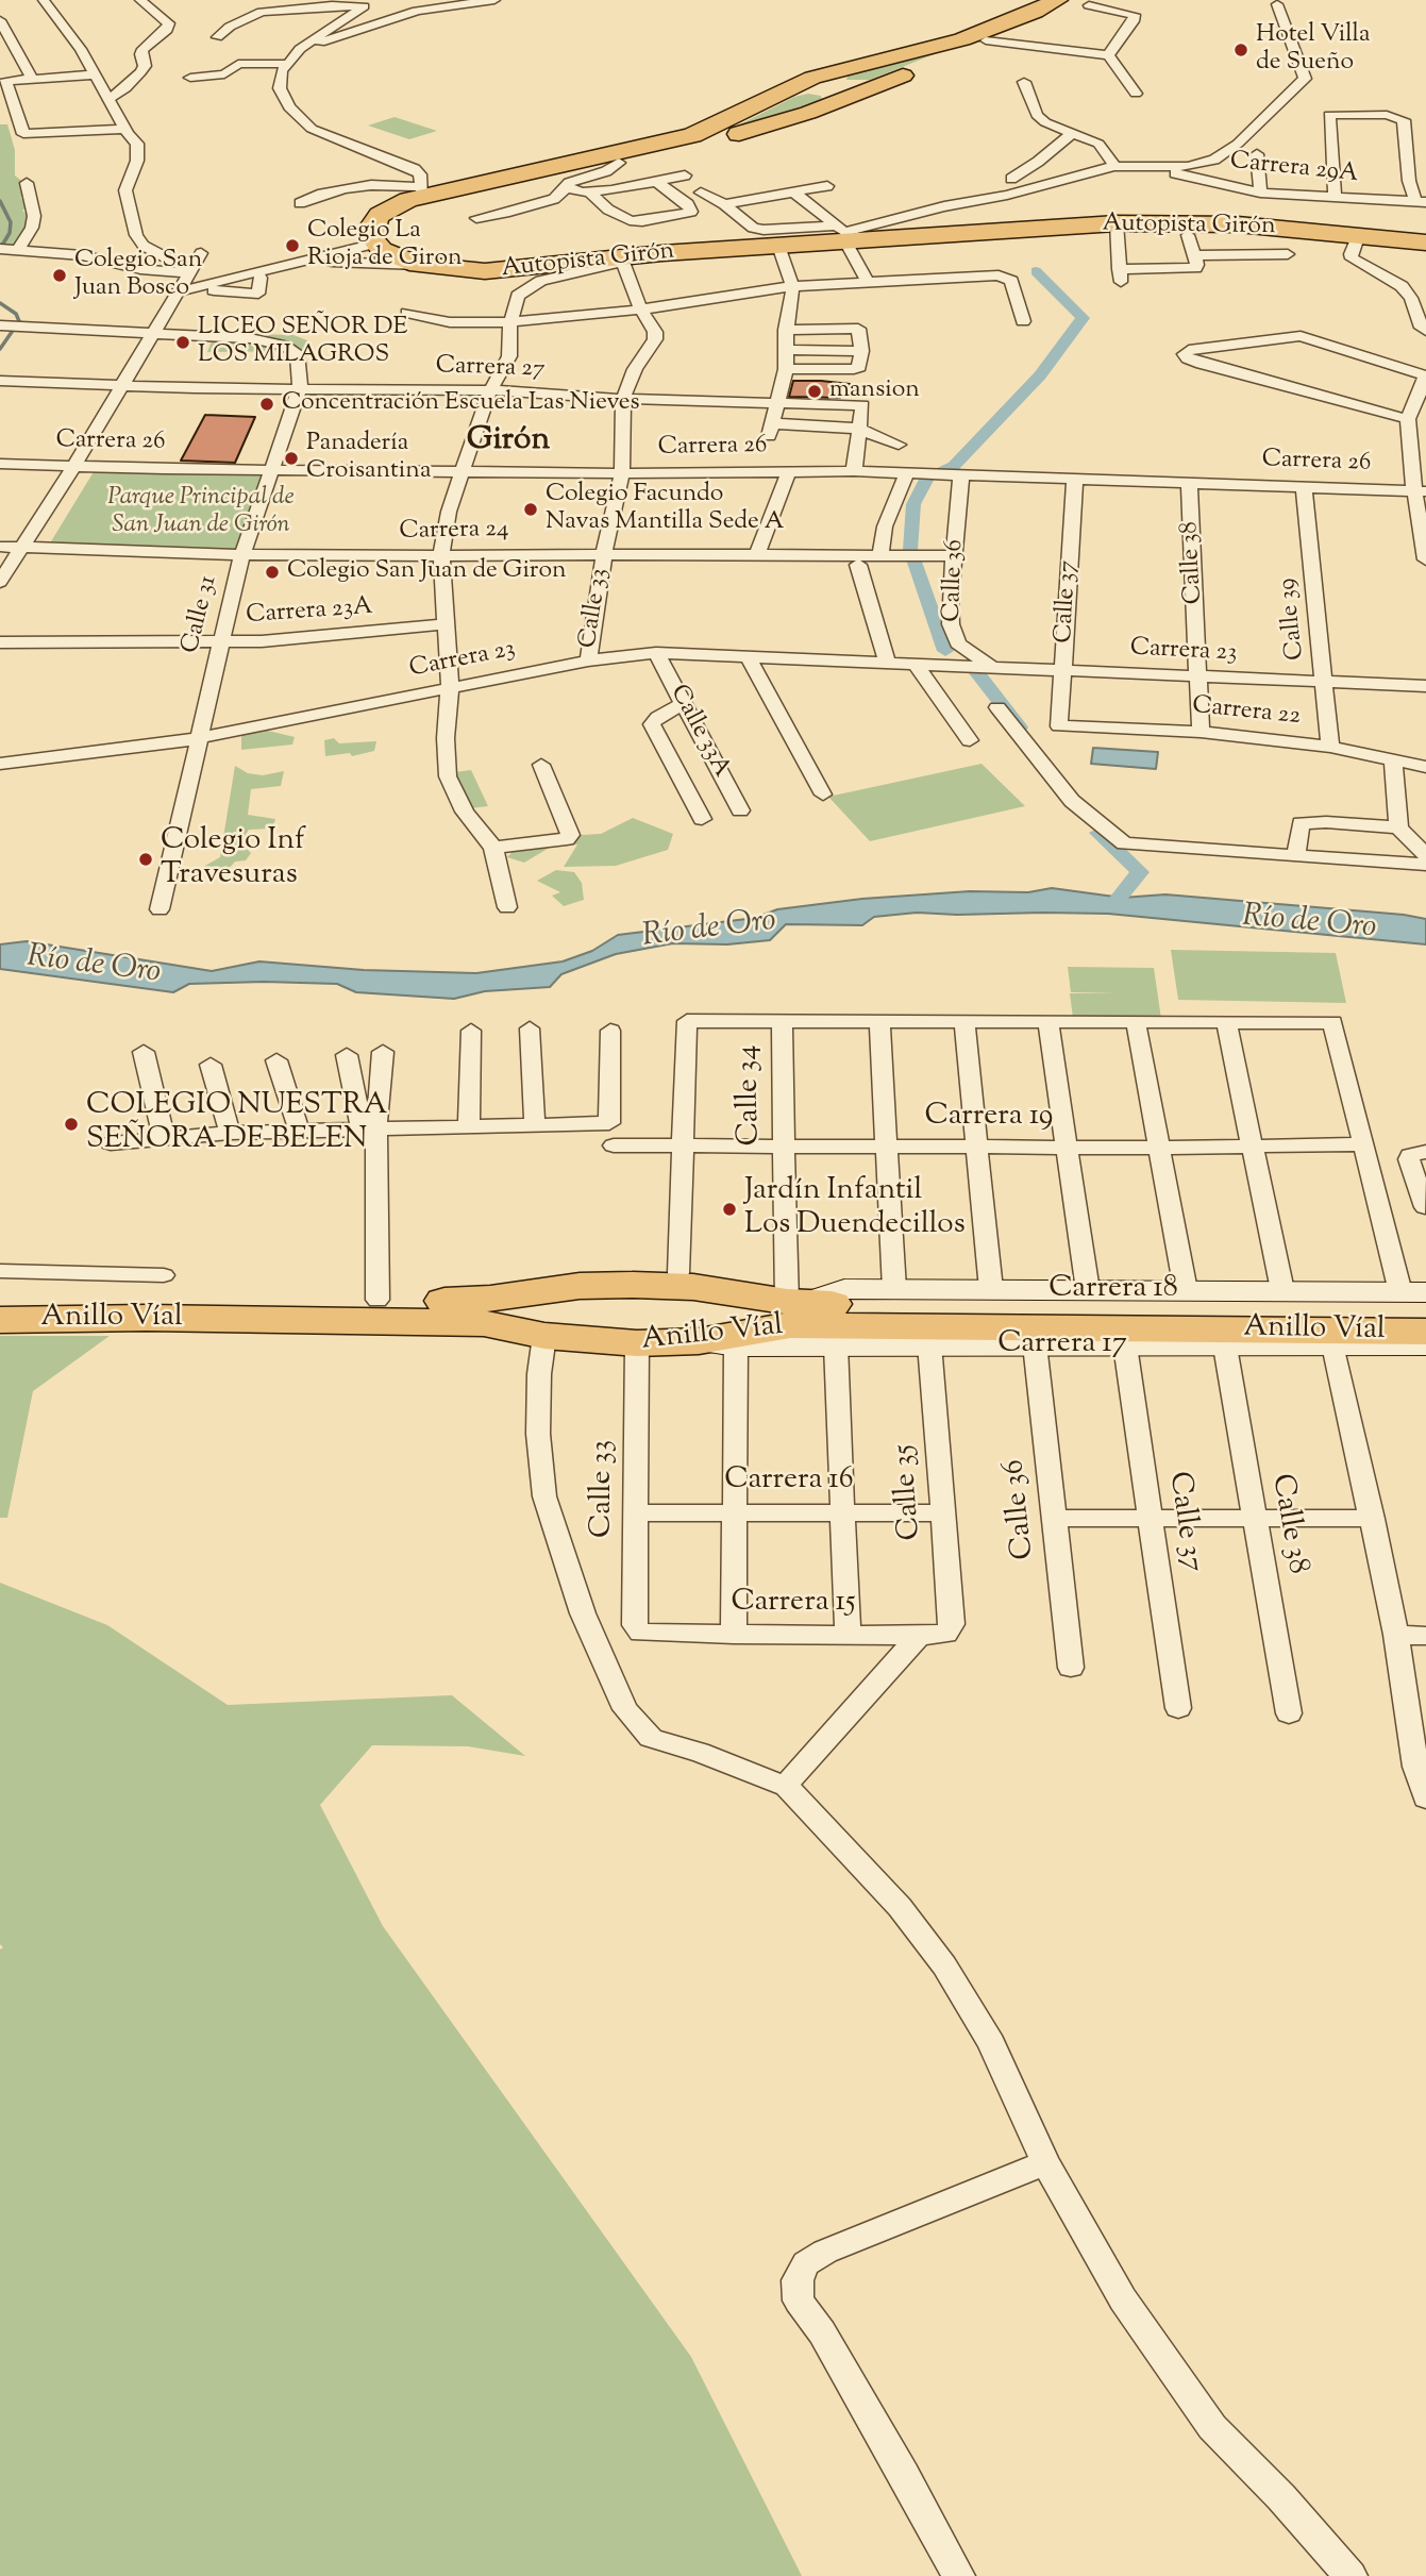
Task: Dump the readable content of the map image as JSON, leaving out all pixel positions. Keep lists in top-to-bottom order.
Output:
{
  "streets": {
    "highway": ["Autopista Girón", "Anillo Víal"],
    "street": [
      "Carrera 29A",
      "Carrera 27",
      "Carrera 26",
      "Carrera 24",
      "Calle 38",
      "Calle 36",
      "Calle 37",
      "Calle 33",
      "Carrera 23A",
      "Calle 31",
      "Calle 39",
      "Carrera 23",
      "Carrera 22",
      "Calle 33A",
      "Calle 34",
      "Carrera 19",
      "Carrera 18",
      "Carrera 17",
      "Carrera 16",
      "Calle 35",
      "Carrera 15"
    ]
  },
  "crossings": [
    ["Carrera 27", "Calle 33"],
    ["Carrera 27", "Calle 31"],
    ["Carrera 26", "Calle 38"],
    ["Carrera 26", "Calle 36"],
    ["Carrera 26", "Calle 37"],
    ["Carrera 26", "Calle 33"],
    ["Carrera 26", "Calle 31"],
    ["Carrera 26", "Calle 39"],
    ["Carrera 24", "Calle 36"],
    ["Carrera 24", "Calle 33"],
    ["Carrera 24", "Calle 31"],
    ["Calle 38", "Carrera 23"],
    ["Calle 38", "Carrera 22"],
    ["Calle 38", "Carrera 17"],
    ["Calle 36", "Carrera 23"],
    ["Calle 36", "Carrera 17"],
    ["Calle 37", "Carrera 23"],
    ["Calle 37", "Carrera 22"],
    ["Calle 37", "Carrera 17"],
    ["Calle 33", "Carrera 23"],
    ["Calle 33", "Anillo Víal"],
    ["Calle 33", "Carrera 16"],
    ["Calle 33", "Carrera 15"],
    ["Carrera 23A", "Calle 31"],
    ["Calle 31", "Carrera 23"],
    ["Calle 39", "Carrera 23"],
    ["Calle 39", "Carrera 22"],
    ["Carrera 23", "Calle 33A"],
    ["Calle 34", "Carrera 19"],
    ["Calle 34", "Carrera 18"],
    ["Calle 34", "Anillo Víal"],
    ["Carrera 18", "Anillo Víal"],
    ["Anillo Víal", "Carrera 17"],
    ["Carrera 17", "Calle 35"],
    ["Carrera 16", "Calle 35"],
    ["Calle 35", "Carrera 15"]
  ],
  "districts": ["Girón"],
  "water": ["Río de Oro"],
  "parks": ["Parque Principal de San Juan de Girón"],
  "places": [
    "Hotel Villa de Sueño",
    "Colegio La Rioja de Giron",
    "Colegio San Juan Bosco",
    "LICEO SEÑOR DE LOS MILAGROS",
    "mansion",
    "Concentración Escuela Las Nieves",
    "Panadería Croisantina",
    "Colegio Facundo Navas Mantilla Sede A",
    "Colegio San Juan de Giron",
    "Colegio Inf Travesuras",
    "COLEGIO NUESTRA SEÑORA DE BELEN",
    "Jardín Infantil Los Duendecillos"
  ]
}
